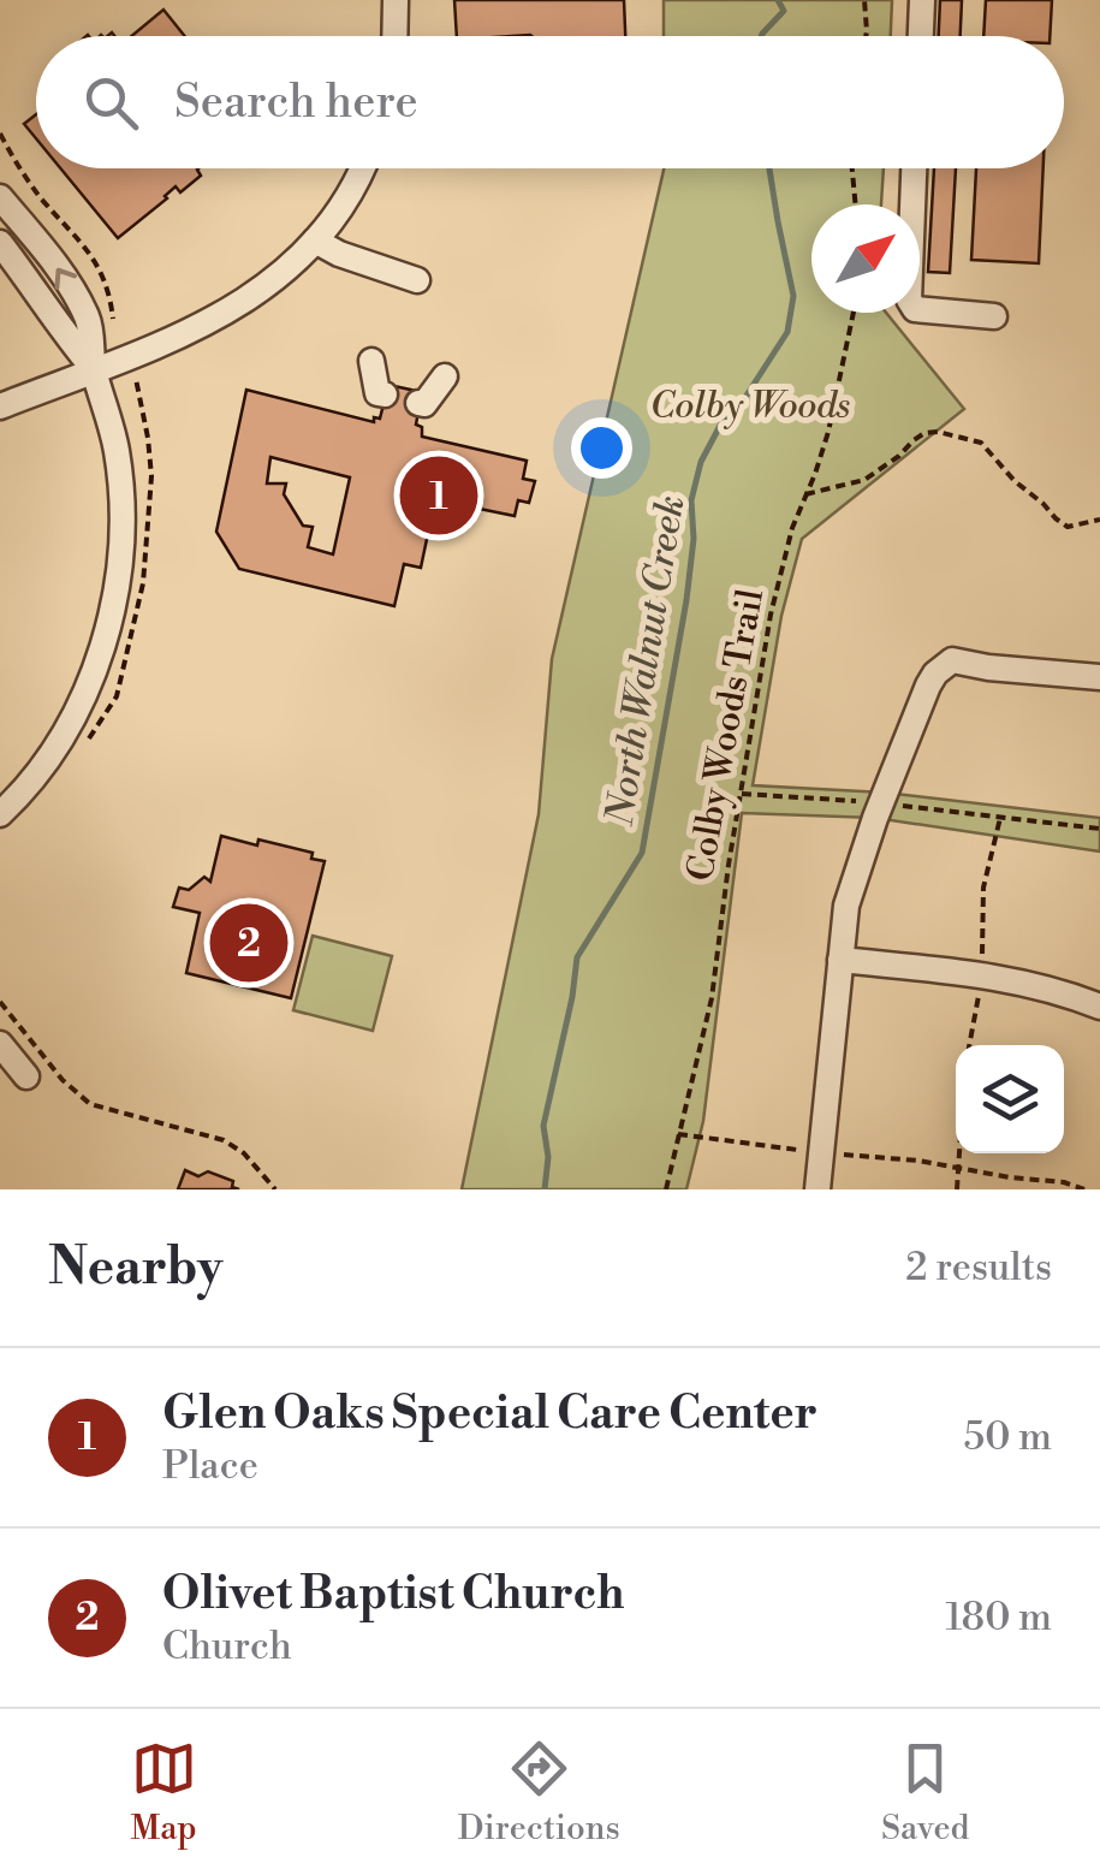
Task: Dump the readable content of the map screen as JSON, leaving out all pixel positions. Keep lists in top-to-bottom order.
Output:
{
  "streets": {
    "path": ["Colby Woods Trail"]
  },
  "water": ["North Walnut Creek"],
  "parks": ["Colby Woods"],
  "north": "top right",
  "page": {
    "search": "Search here",
    "pins": ["1", "2"],
    "heading": ["Nearby", "2 results"],
    "list": [
      {
        "mark": "1",
        "name": "Glen Oaks Special Care Center",
        "note": "Place",
        "value": "50 m"
      },
      {
        "mark": "2",
        "name": "Olivet Baptist Church",
        "note": "Church",
        "value": "180 m"
      }
    ],
    "nav": ["Map", "Directions", "Saved"]
  }
}
